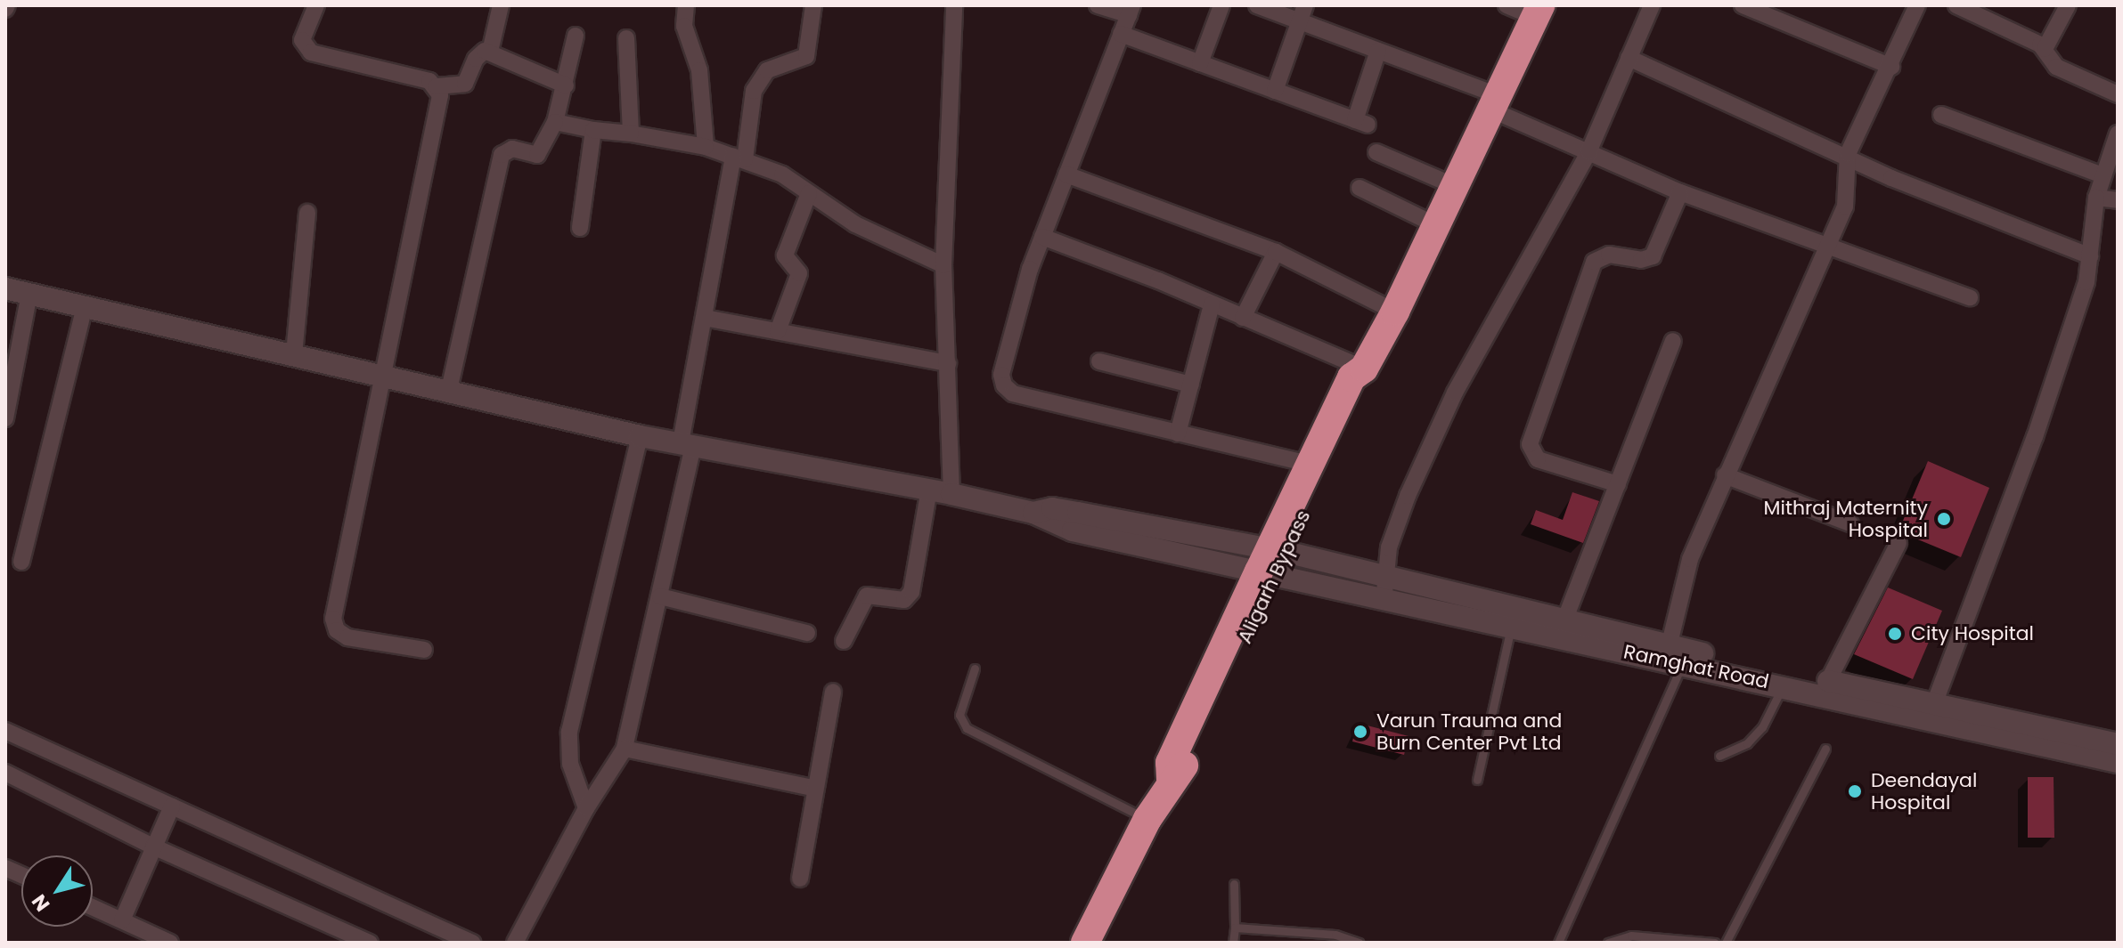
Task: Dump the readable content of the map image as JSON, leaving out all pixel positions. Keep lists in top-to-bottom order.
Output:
{
  "streets": {
    "highway": ["Aligarh Bypass"],
    "main road": ["Ramghat Road"]
  },
  "crossings": [
    ["Aligarh Bypass", "Ramghat Road"]
  ],
  "places": [
    "Mithraj Maternity Hospital",
    "City Hospital",
    "Varun Trauma and Burn Center Pvt Ltd",
    "Deendayal Hospital"
  ],
  "north": "bottom left"
}
